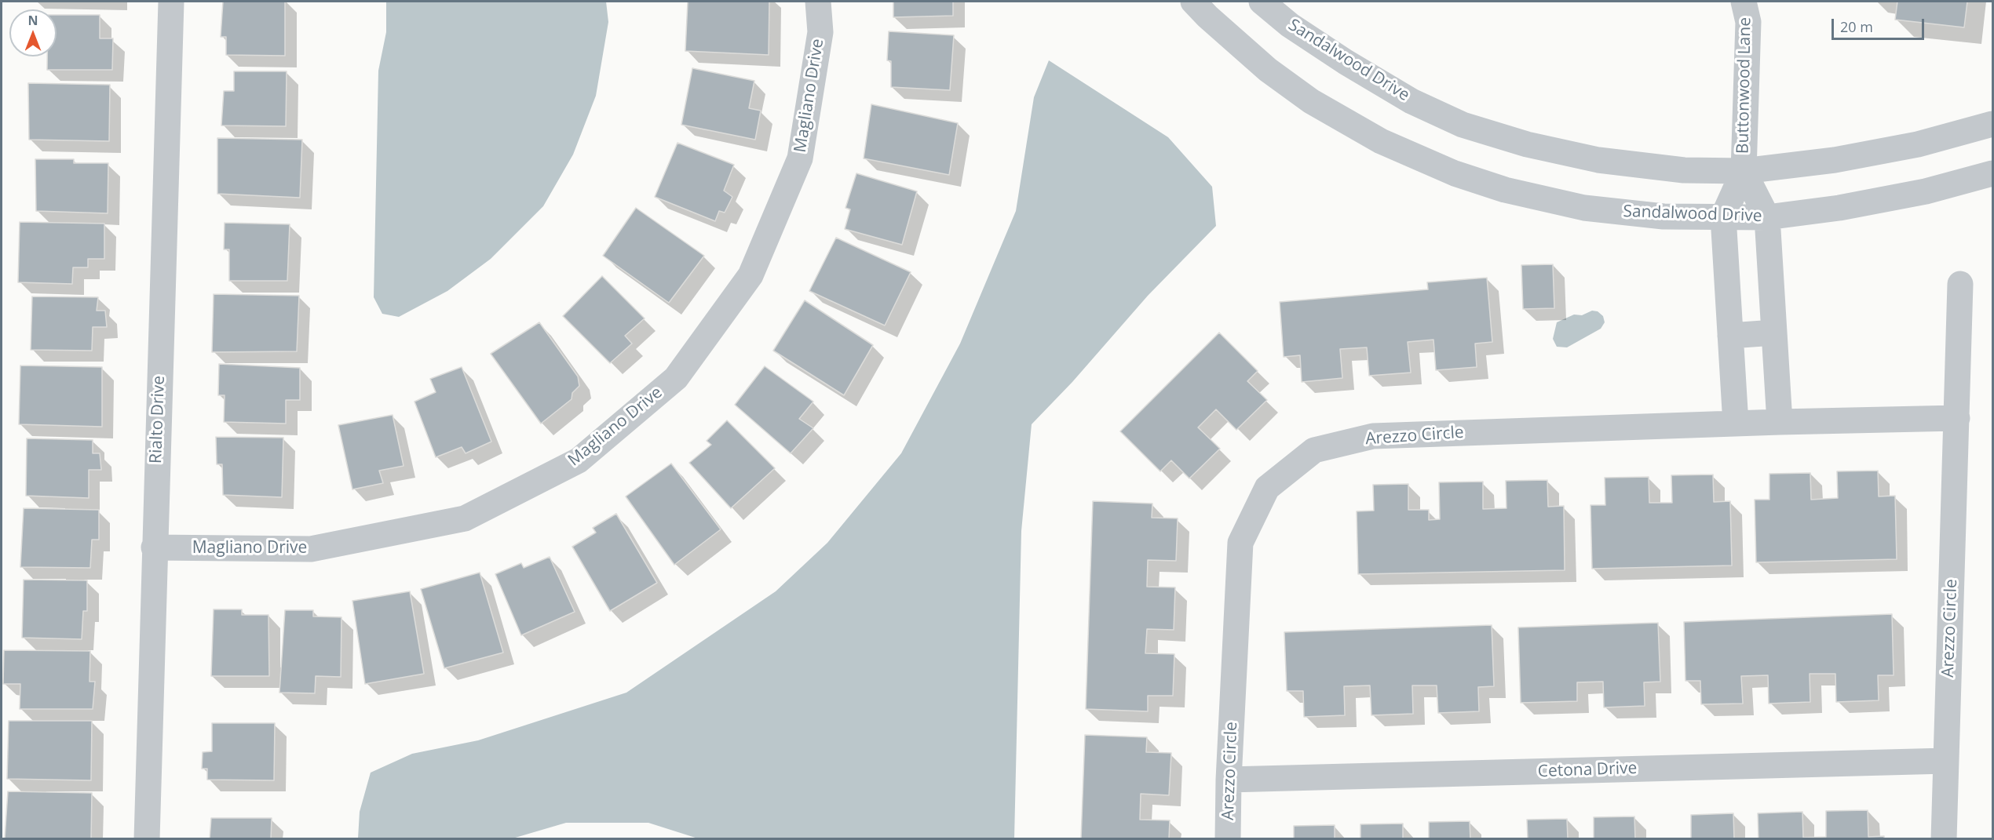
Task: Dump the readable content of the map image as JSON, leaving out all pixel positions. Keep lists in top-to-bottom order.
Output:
{
  "streets": {
    "street": [
      "Sandalwood Drive",
      "Buttonwood Lane",
      "Magliano Drive",
      "Rialto Drive",
      "Arezzo Circle",
      "Cetona Drive"
    ]
  },
  "crossings": [
    ["Sandalwood Drive", "Buttonwood Lane"],
    ["Magliano Drive", "Rialto Drive"],
    ["Arezzo Circle", "Cetona Drive"]
  ],
  "scale_bar": "20 m",
  "north": "top"
}
